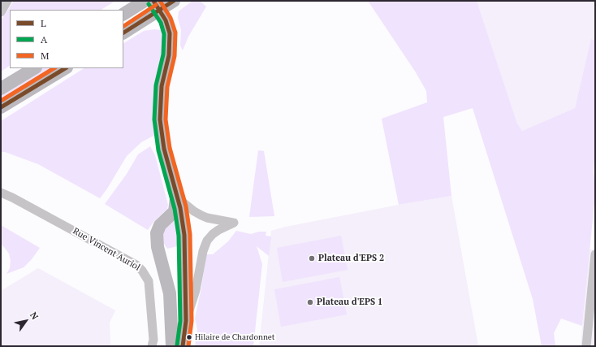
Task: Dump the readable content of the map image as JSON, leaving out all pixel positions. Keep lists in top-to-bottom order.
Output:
{
  "streets": {
    "street": ["Rue Vincent Auriol"]
  },
  "places": ["Plateau d'EPS 2", "Plateau d'EPS 1", "Hilaire de Chardonnet"],
  "lines": ["transit line L", "transit line M", "transit line A"],
  "legend": ["L", "A", "M"],
  "north": "top right"
}
